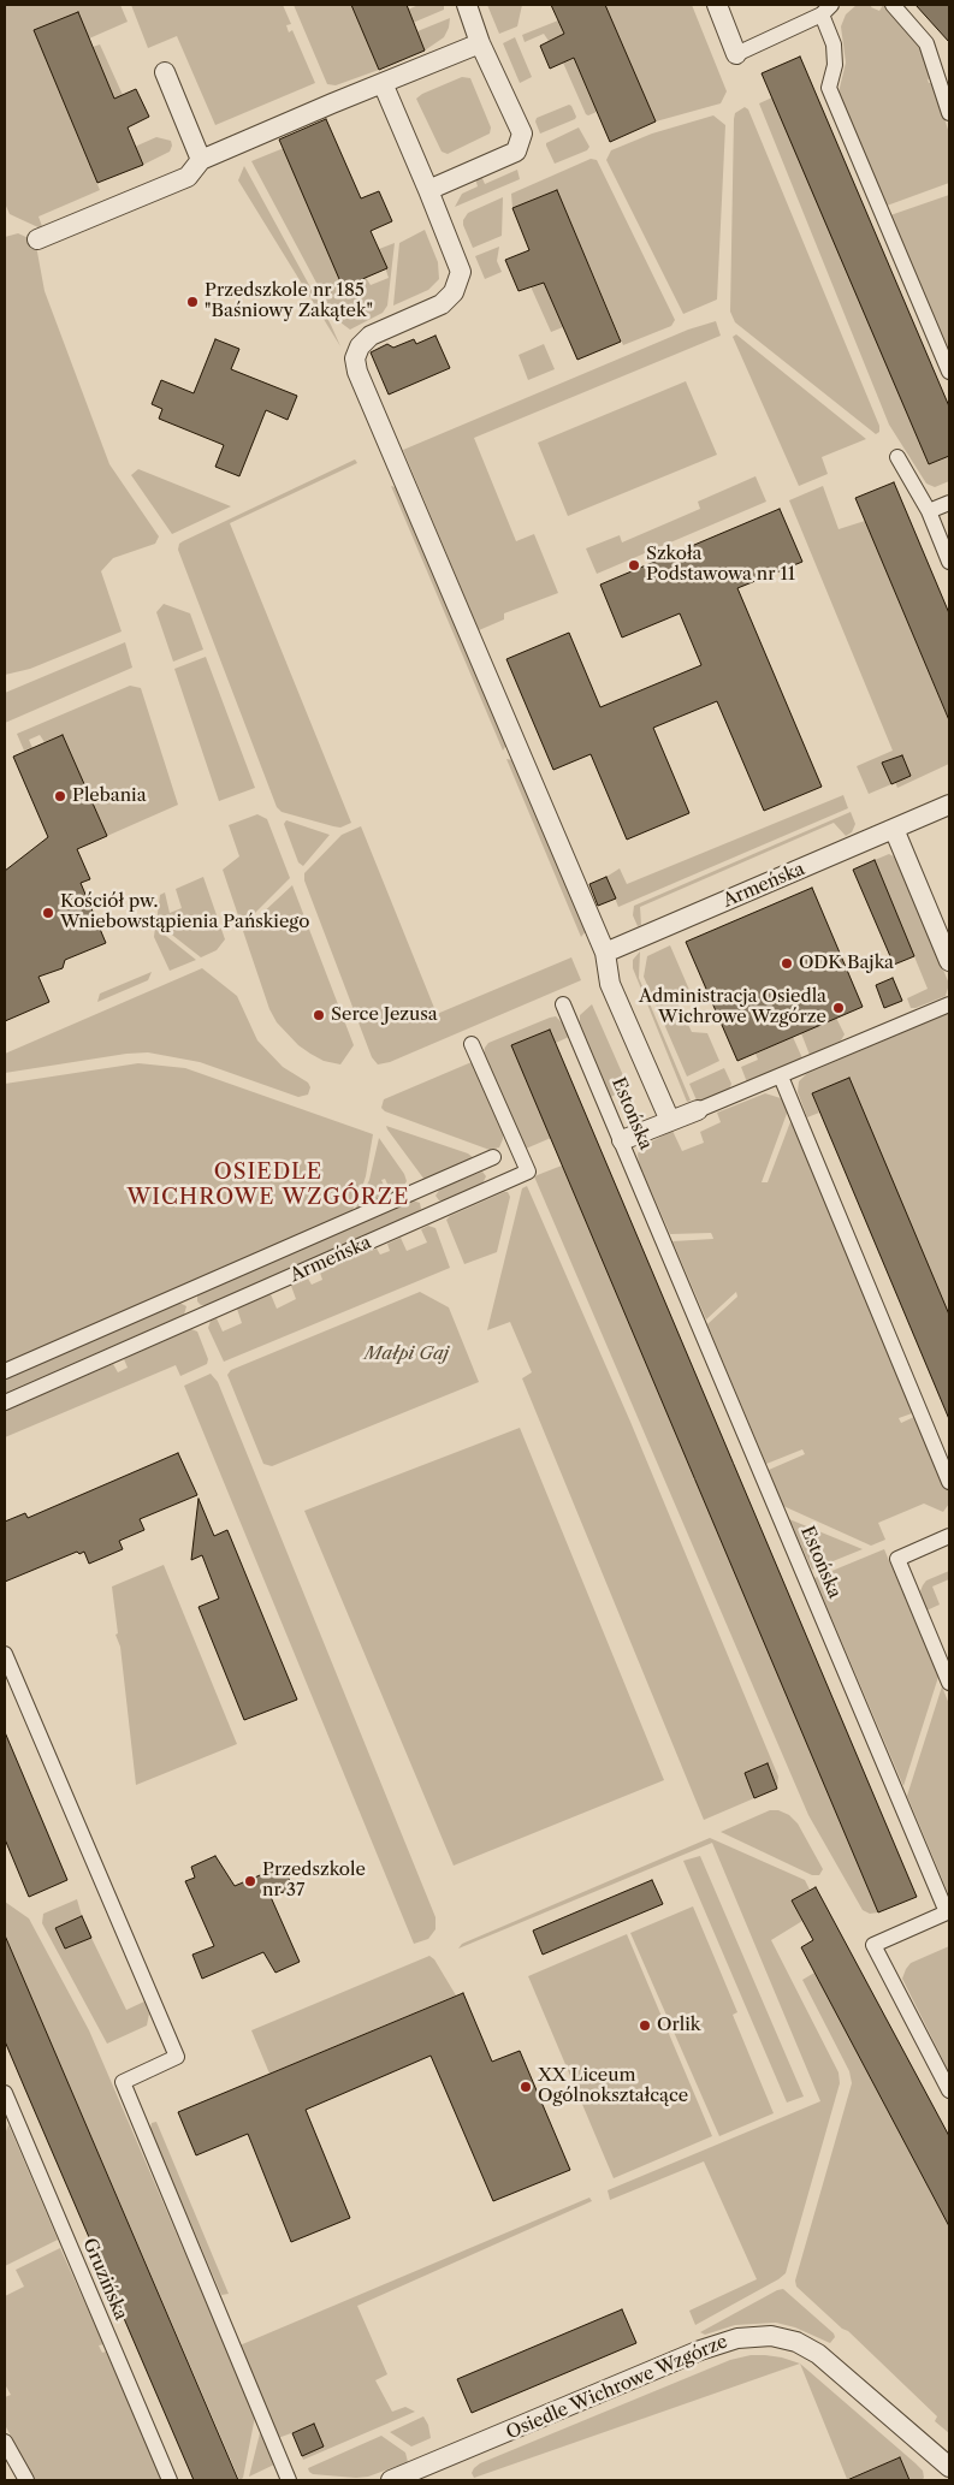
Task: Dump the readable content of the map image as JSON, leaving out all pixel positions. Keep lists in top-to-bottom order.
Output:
{
  "streets": {
    "street": [
      "Armeńska",
      "Estońska",
      "Gruzińska",
      "Osiedle Wichrowe Wzgórze"
    ]
  },
  "districts": ["OSIEDLE WICHROWE WZGÓRZE"],
  "parks": ["Małpi Gaj"],
  "places": [
    "Przedszkole nr 185 \"Baśniowy Zakątek\"",
    "Szkoła Podstawowa nr 11",
    "Plebania",
    "Kościół pw. Wniebowstąpienia Pańskiego",
    "ODK Bajka",
    "Administracja Osiedla Wichrowe Wzgórze",
    "Serce Jezusa",
    "Przedszkole nr 37",
    "Orlik",
    "XX Liceum Ogólnokształcące"
  ]
}
